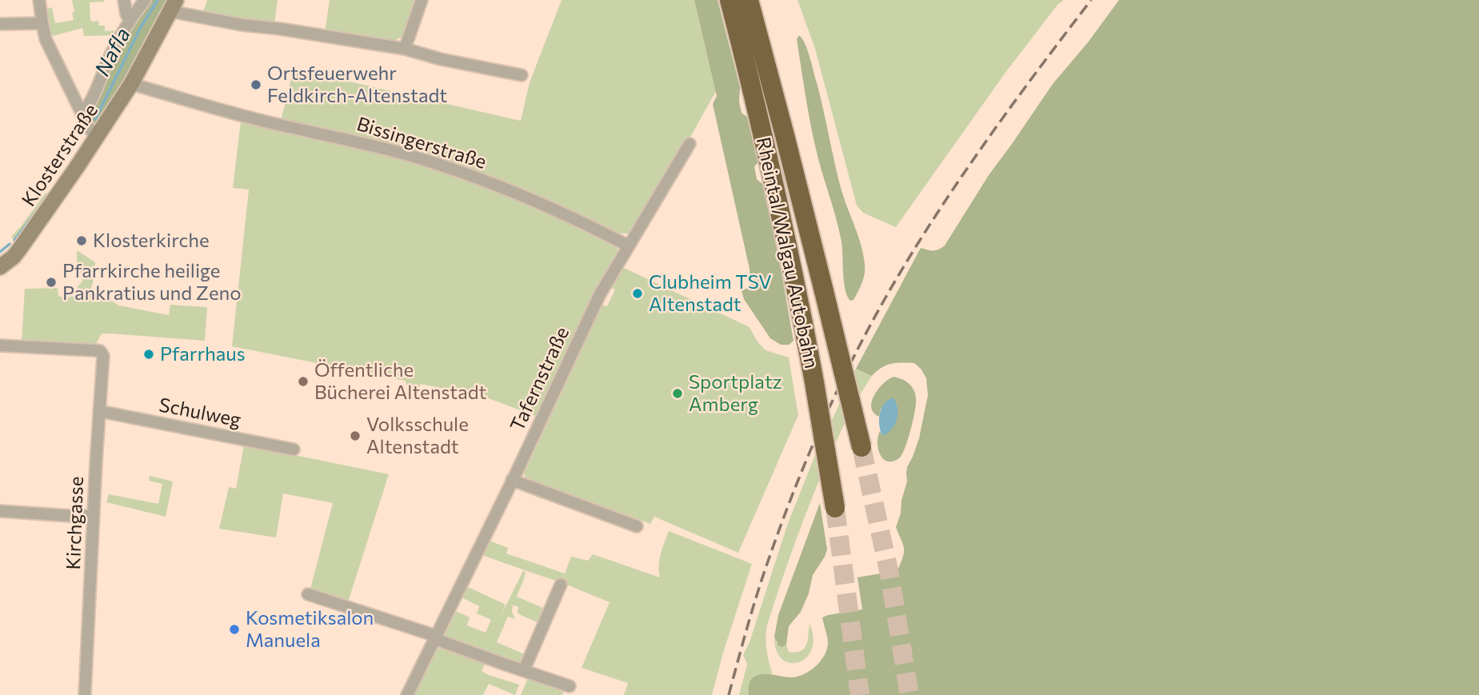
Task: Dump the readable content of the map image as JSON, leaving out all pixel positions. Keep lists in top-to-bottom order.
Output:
{
  "streets": {
    "highway": ["Rheintal/Walgau Autobahn"],
    "main road": ["Klosterstraße"],
    "street": [
      "Bissingerstraße",
      "Tafernstraße",
      "Schulweg",
      "Kirchgasse"
    ]
  },
  "crossings": [
    ["Bissingerstraße", "Klosterstraße"],
    ["Bissingerstraße", "Tafernstraße"],
    ["Schulweg", "Kirchgasse"]
  ],
  "water": ["Nafla"],
  "places": [
    "Ortsfeuerwehr Feldkirch-Altenstadt",
    "Klosterkirche",
    "Pfarrkirche heilige Pankratius und Zeno",
    "Clubheim TSV Altenstadt",
    "Pfarrhaus",
    "Öffentliche Bücherei Altenstadt",
    "Sportplatz Amberg",
    "Volksschule Altenstadt",
    "Kosmetiksalon Manuela"
  ]
}
